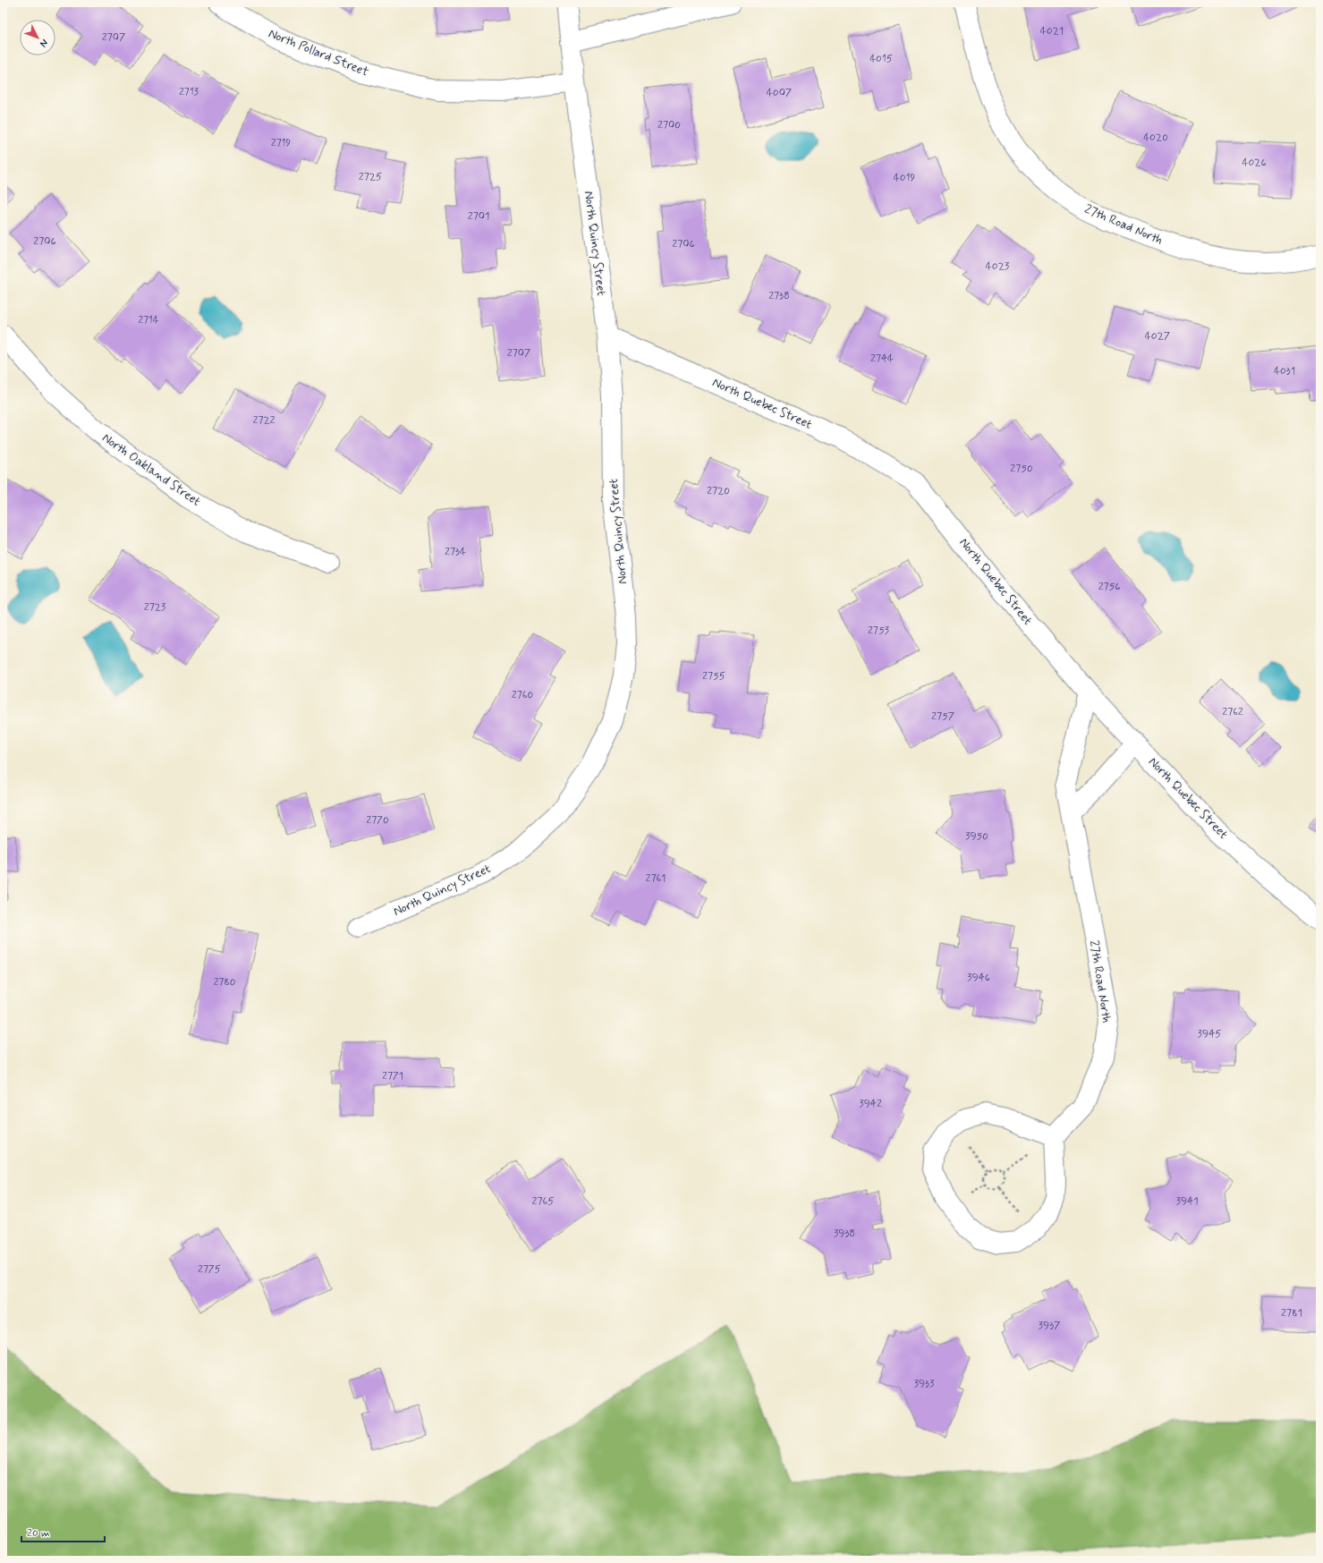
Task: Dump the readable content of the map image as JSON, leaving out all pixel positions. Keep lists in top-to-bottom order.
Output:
{
  "streets": {
    "street": [
      "North Pollard Street",
      "27th Road North",
      "North Quincy Street",
      "North Quebec Street",
      "North Oakland Street"
    ]
  },
  "crossings": [
    ["North Pollard Street", "North Quincy Street"],
    ["27th Road North", "North Quebec Street"],
    ["North Quincy Street", "North Quebec Street"]
  ],
  "house_numbers": [
    "4021",
    "2707",
    "4015",
    "2713",
    "4007",
    "2700",
    "4020",
    "2719",
    "4026",
    "2725",
    "4019",
    "2701",
    "2706",
    "2706",
    "4023",
    "2738",
    "2714",
    "4027",
    "2707",
    "2744",
    "4031",
    "2722",
    "2750",
    "2720",
    "2734",
    "2756",
    "2723",
    "2753",
    "2755",
    "2760",
    "2762",
    "2757",
    "2770",
    "3950",
    "2761",
    "3946",
    "2780",
    "3945",
    "2771",
    "3942",
    "2765",
    "3941",
    "3938",
    "2775",
    "2781",
    "3937",
    "3933"
  ],
  "scale_bar": "20 m",
  "north": "bottom right"
}
